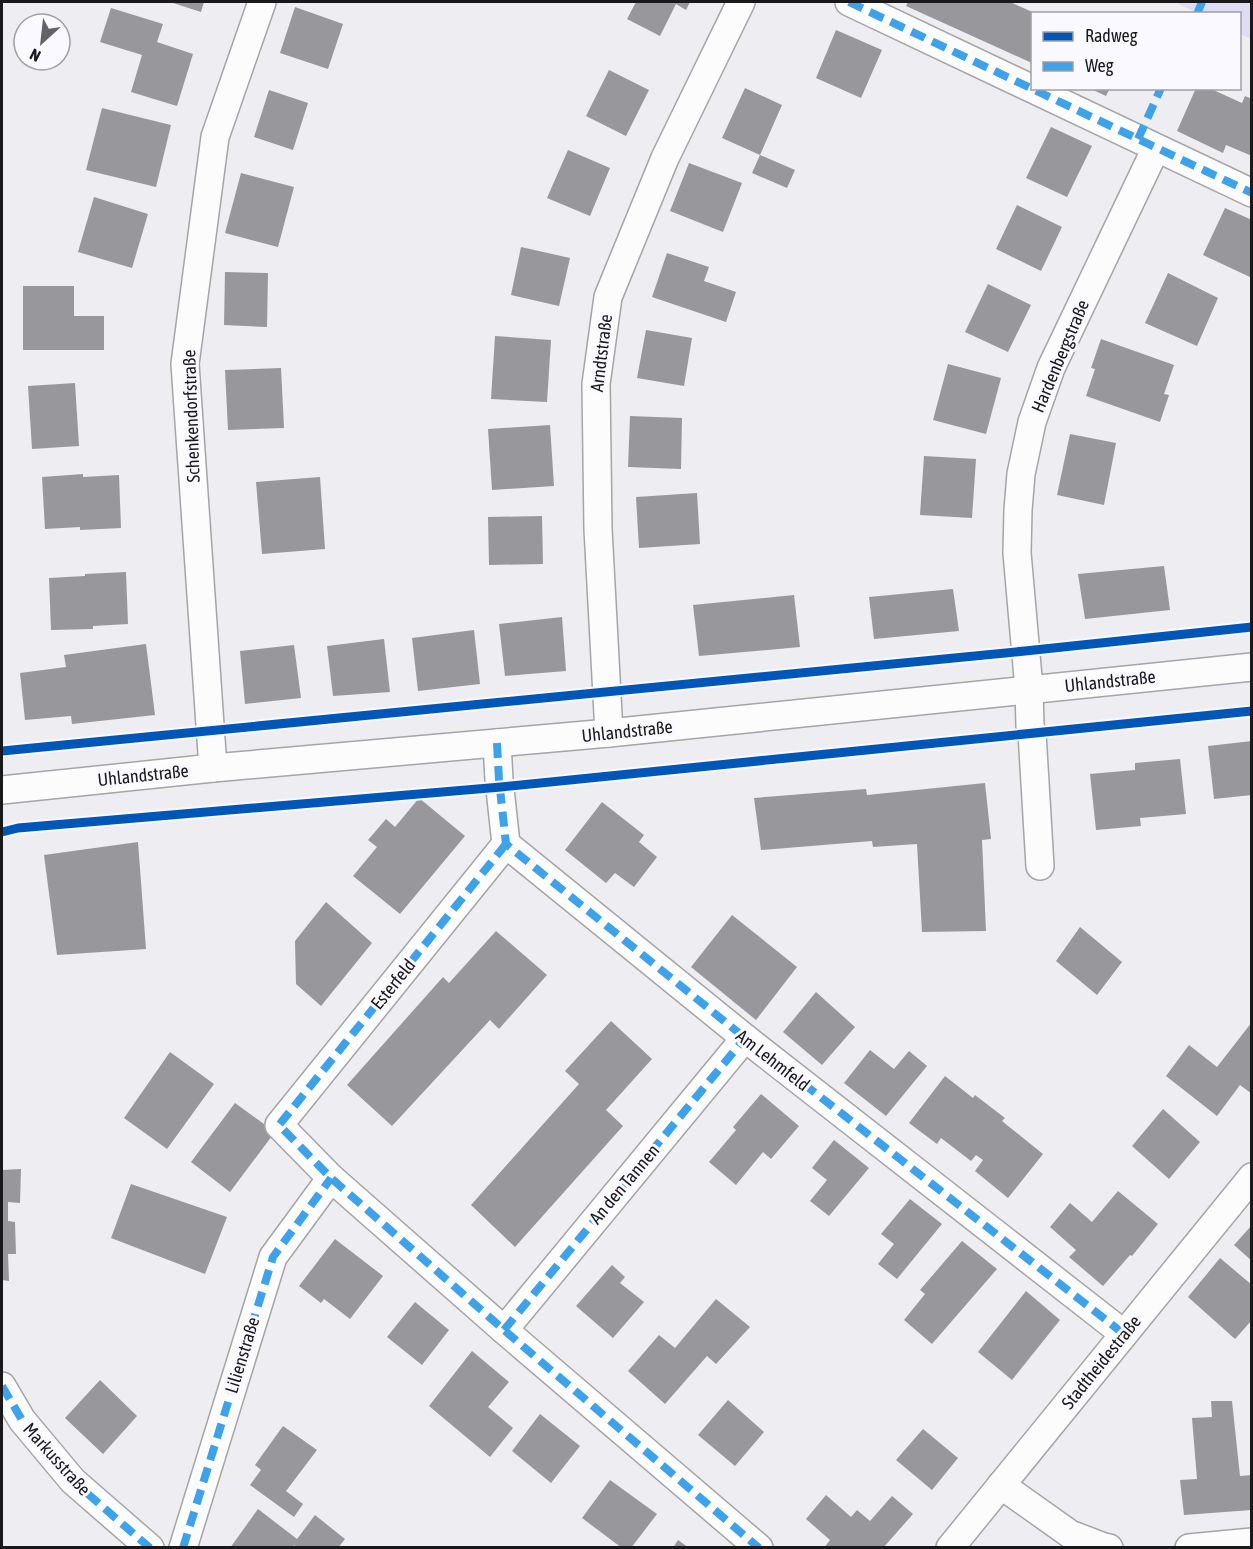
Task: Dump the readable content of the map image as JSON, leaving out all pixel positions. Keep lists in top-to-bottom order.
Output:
{
  "streets": {
    "street": [
      "Arndtstraße",
      "Hardenbergstraße",
      "Schenkendorfstraße",
      "Uhlandstraße",
      "Esterfeld",
      "Am Lehmfeld",
      "An den Tannen",
      "Lilienstraße",
      "Stadtheidestraße",
      "Markusstraße"
    ]
  },
  "crossings": [
    ["Arndtstraße", "Uhlandstraße"],
    ["Hardenbergstraße", "Uhlandstraße"],
    ["Schenkendorfstraße", "Uhlandstraße"],
    ["Esterfeld", "Am Lehmfeld"],
    ["Esterfeld", "Lilienstraße"],
    ["Am Lehmfeld", "An den Tannen"],
    ["Am Lehmfeld", "Stadtheidestraße"]
  ],
  "legend": ["Radweg", "Weg"],
  "north": "bottom left"
}
